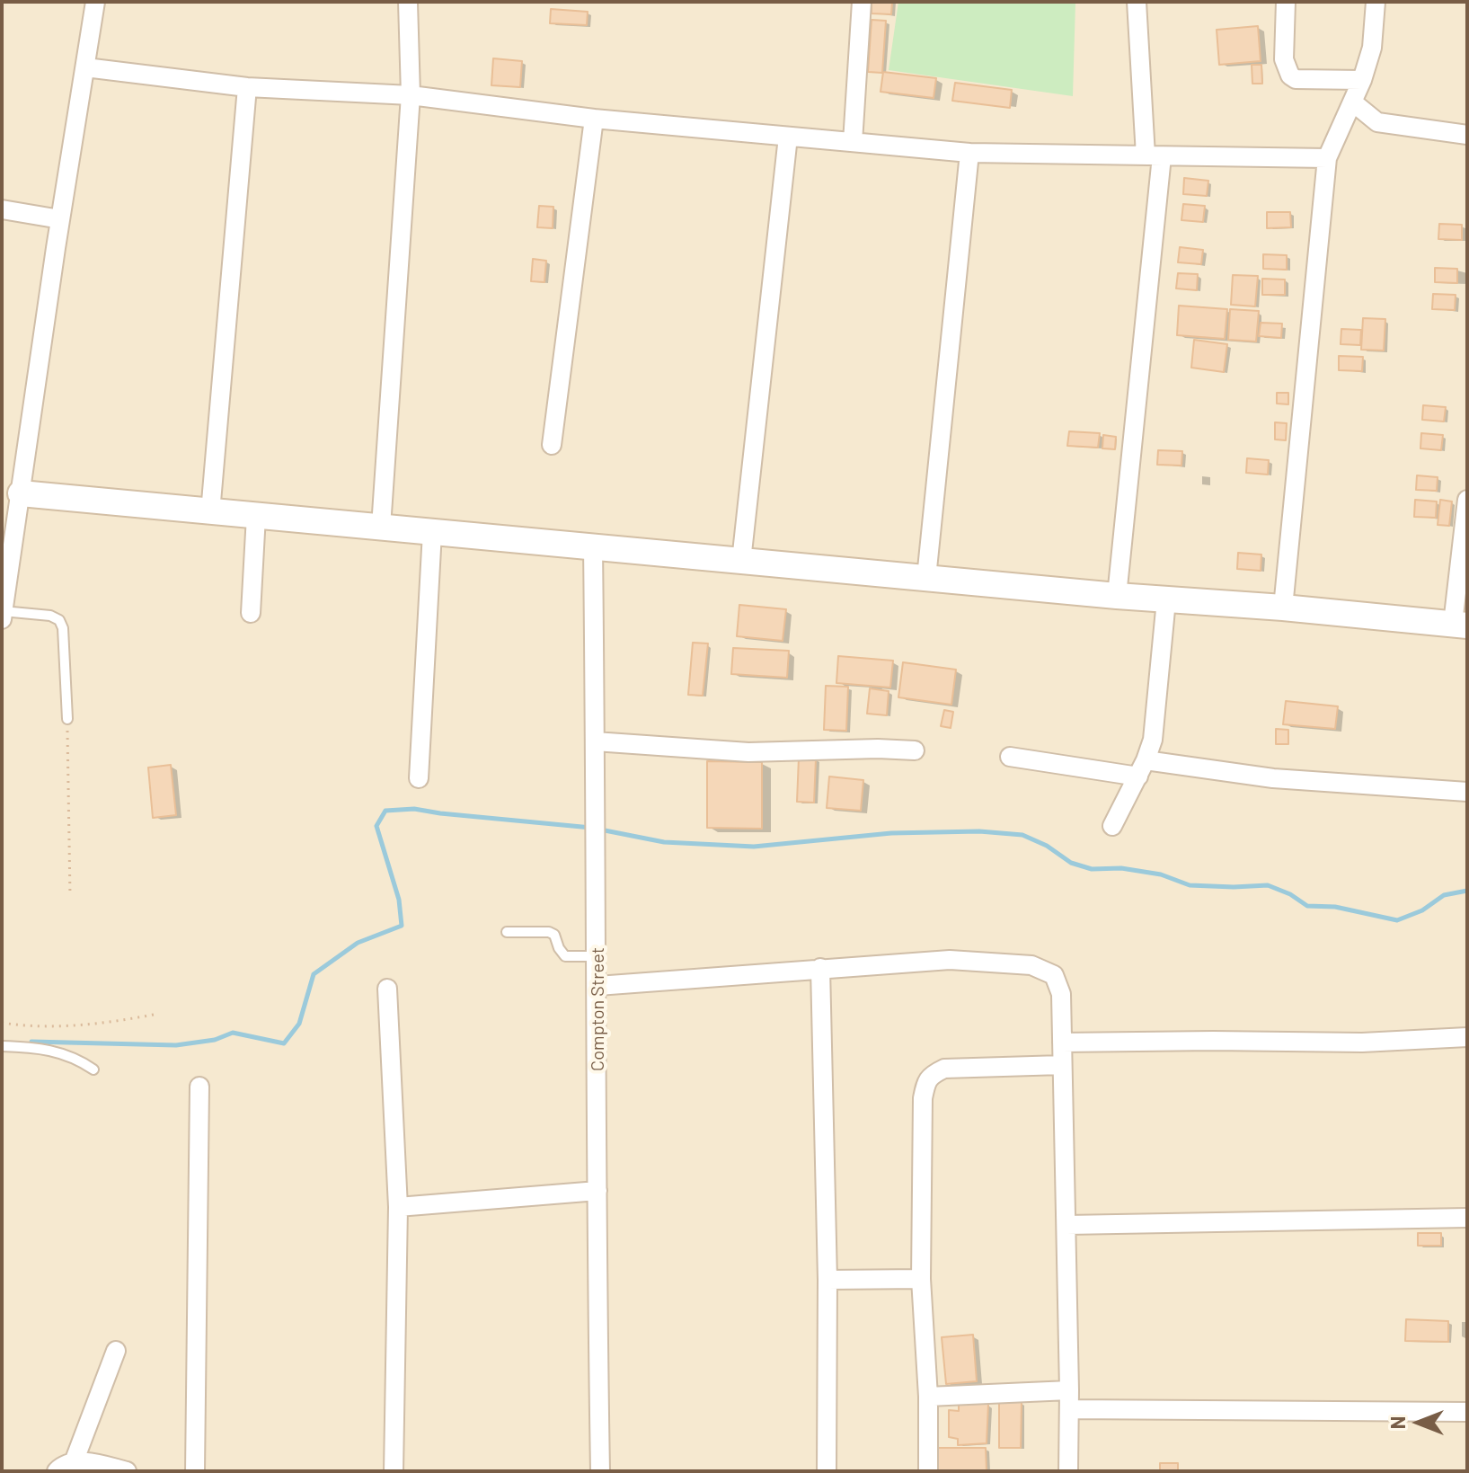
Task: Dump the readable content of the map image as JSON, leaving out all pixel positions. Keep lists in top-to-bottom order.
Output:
{
  "streets": {
    "street": ["Compton Street"]
  },
  "north": "left"
}
